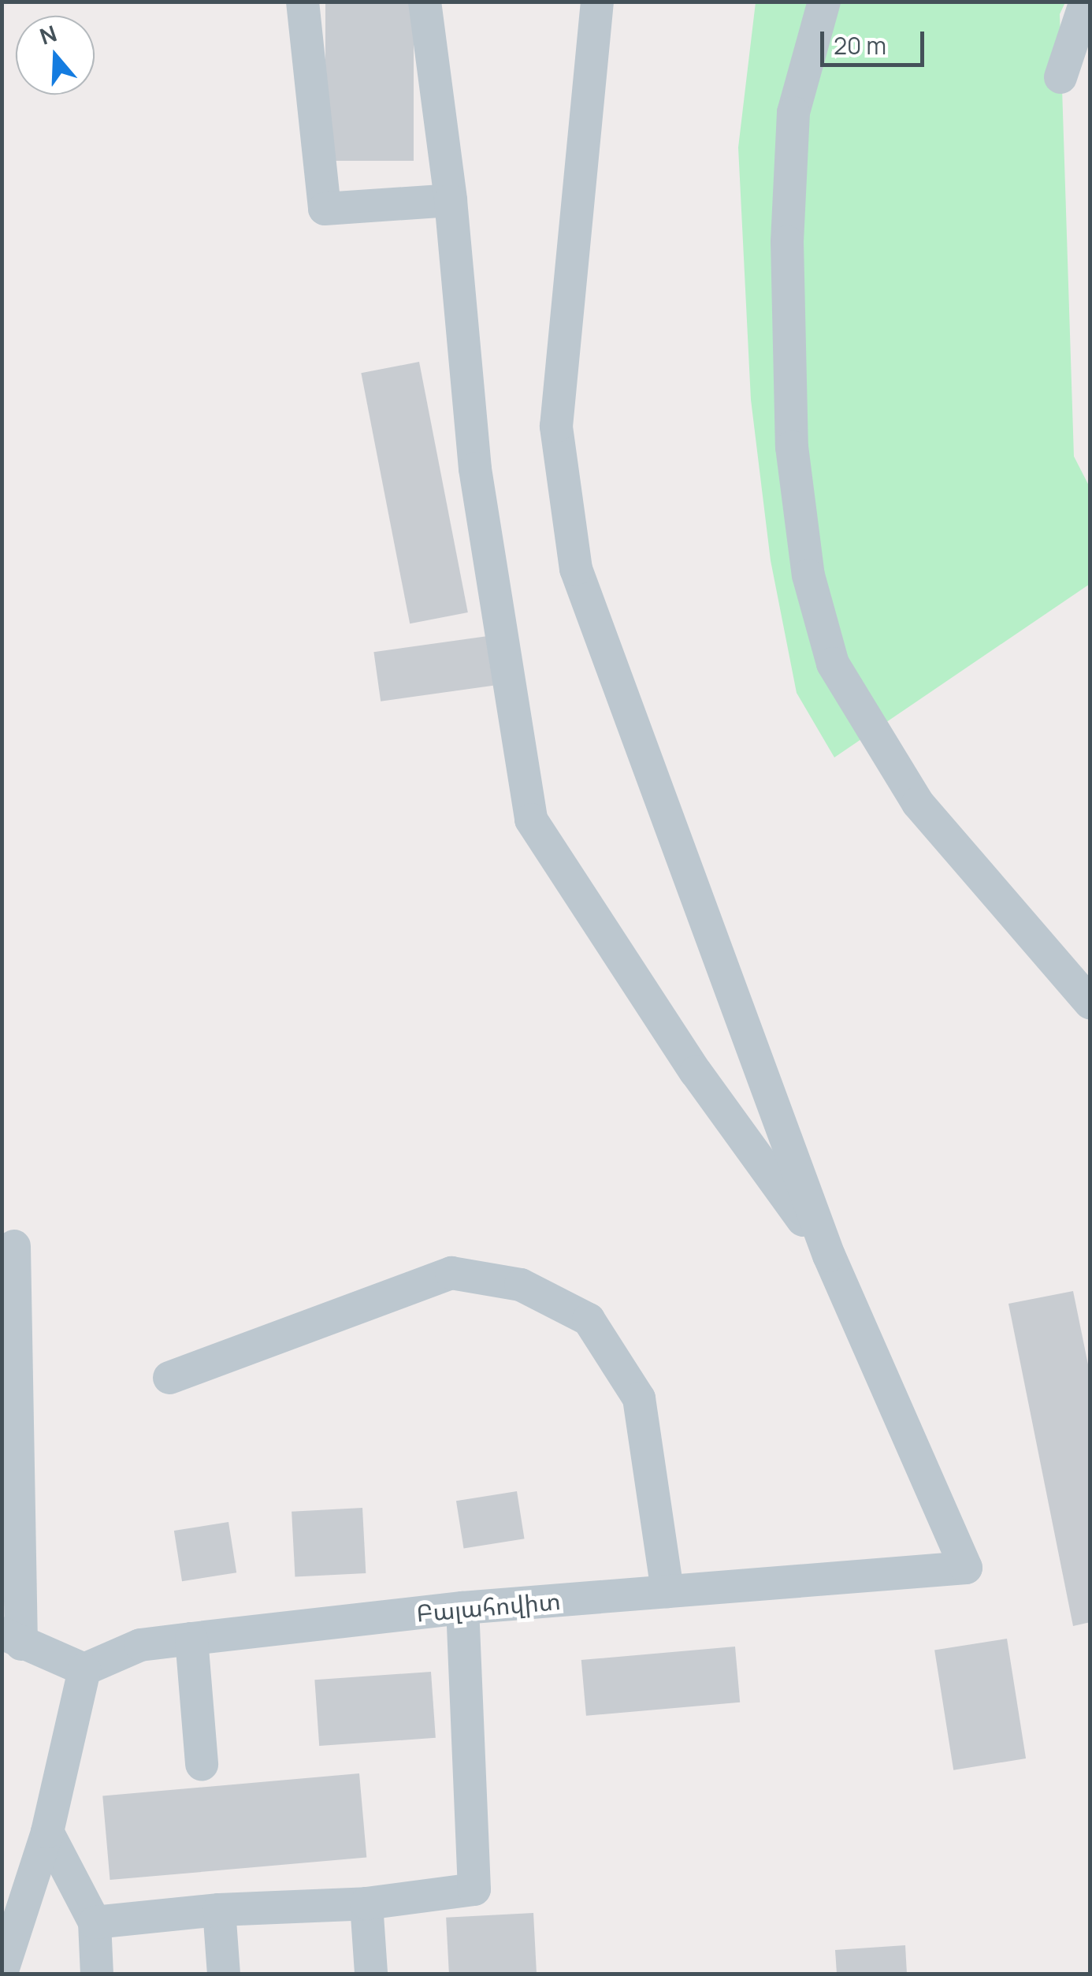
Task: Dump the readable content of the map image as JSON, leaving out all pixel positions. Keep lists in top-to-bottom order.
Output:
{
  "streets": {
    "street": ["Բալահովիտ"]
  },
  "scale_bar": "20 m",
  "north": "top"
}
